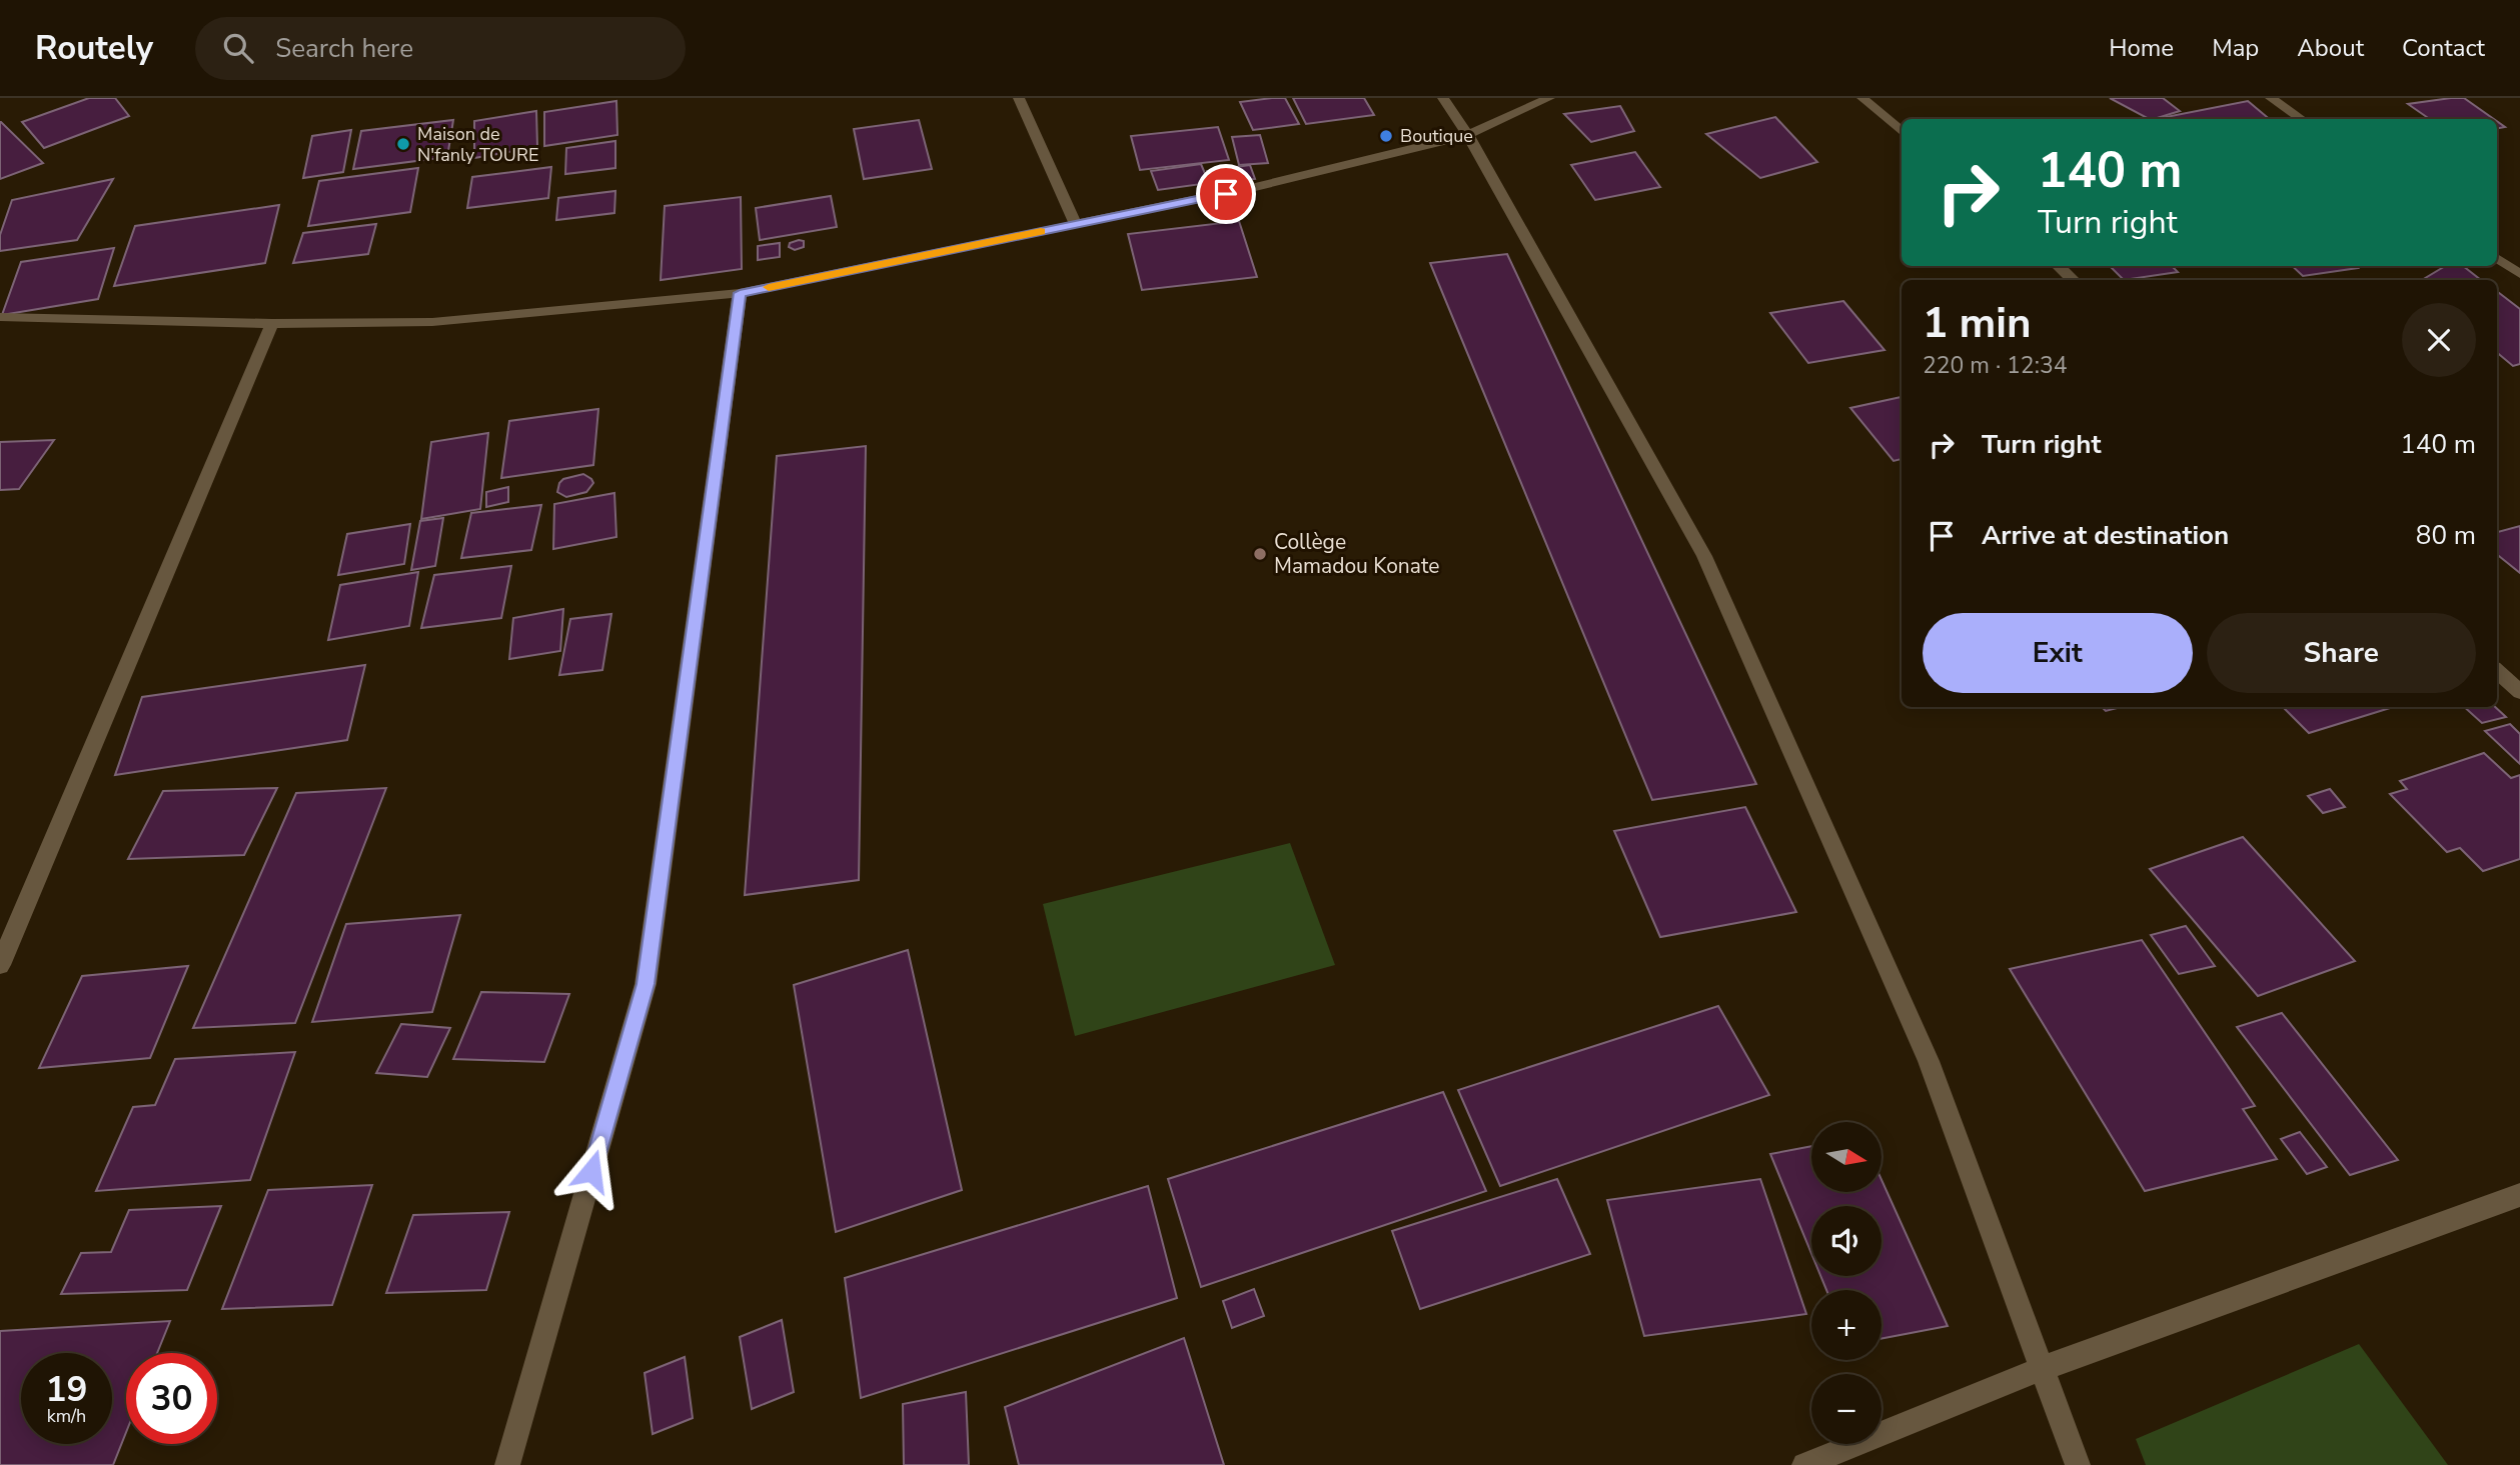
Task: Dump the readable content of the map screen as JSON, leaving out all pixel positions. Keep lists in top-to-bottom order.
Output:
{
  "places": ["Boutique", "Maison de N'fanly TOURE", "Collège Mamadou Konate"],
  "north": "right",
  "page": {
    "header": "Routely",
    "search": "Search here",
    "nav": [
      "Home",
      "Map",
      "About",
      "Contact"
    ],
    "turn": ["140 m", "Turn right"],
    "heading": ["1 min", "220 m · 12:34"],
    "list": [
      {
        "name": "Turn right",
        "value": "140 m"
      },
      {
        "name": "Arrive at destination",
        "value": "80 m"
      }
    ],
    "buttons": ["Exit", "Share"],
    "map_buttons": ["+", "−"],
    "speed": "19 km/h",
    "limit": "30"
  }
}
